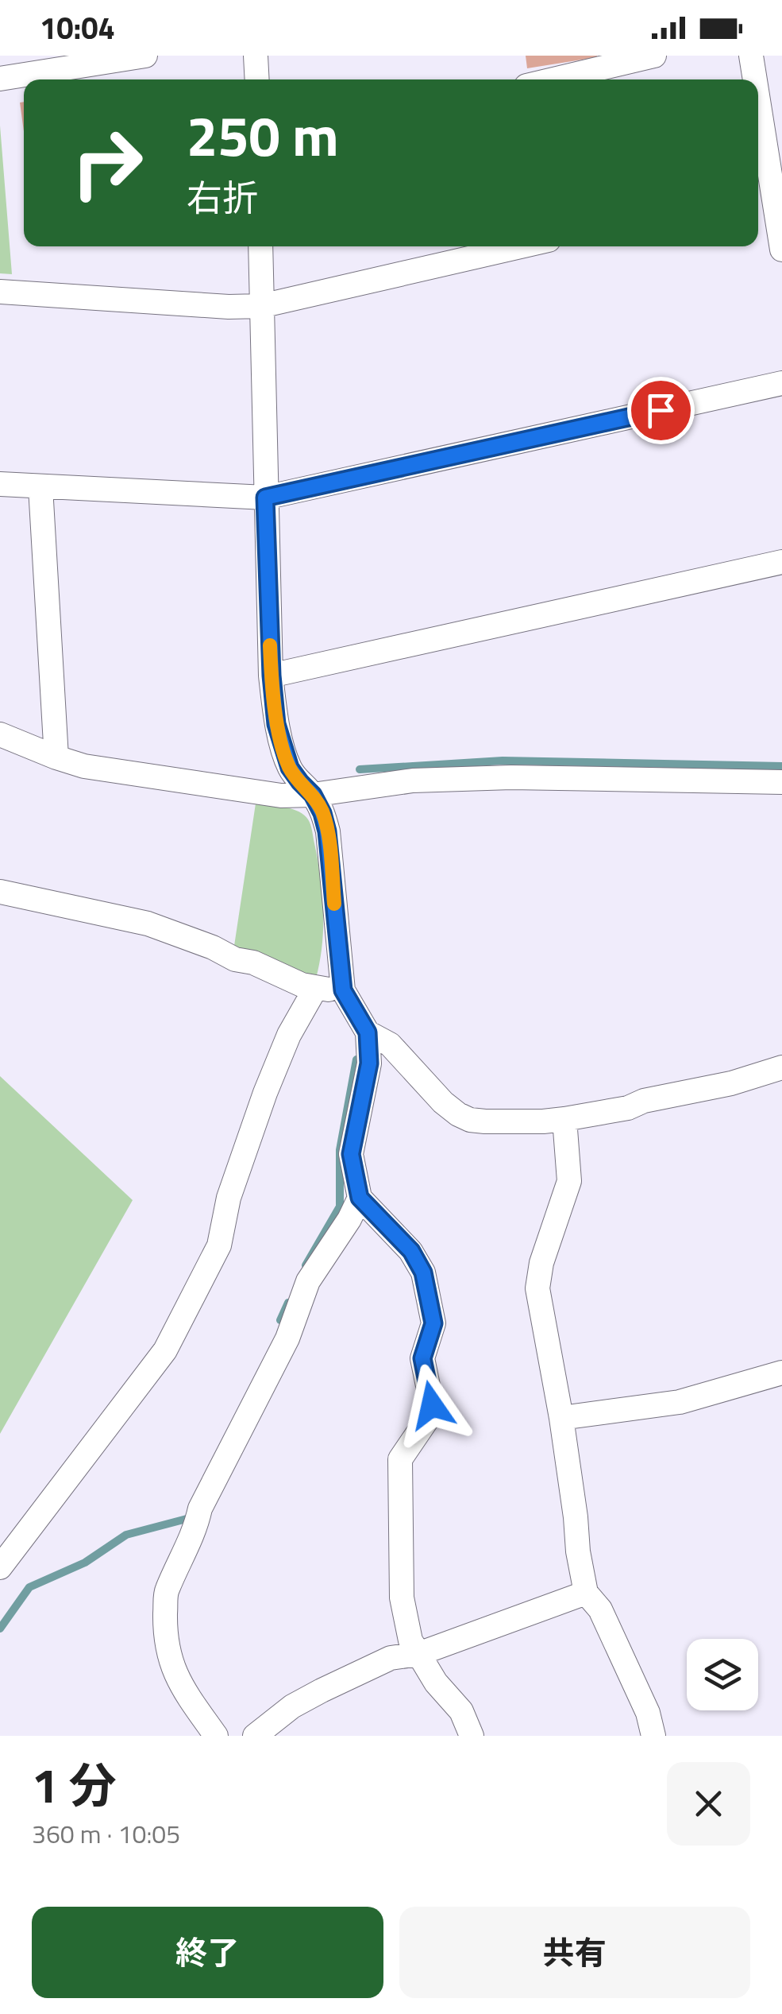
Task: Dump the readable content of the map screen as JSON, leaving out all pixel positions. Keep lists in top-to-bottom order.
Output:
{
  "page": {
    "status": "10:04",
    "turn": ["250 m", "右折"],
    "heading": ["1 分", "360 m · 10:05"],
    "buttons": ["終了", "共有"]
  }
}
